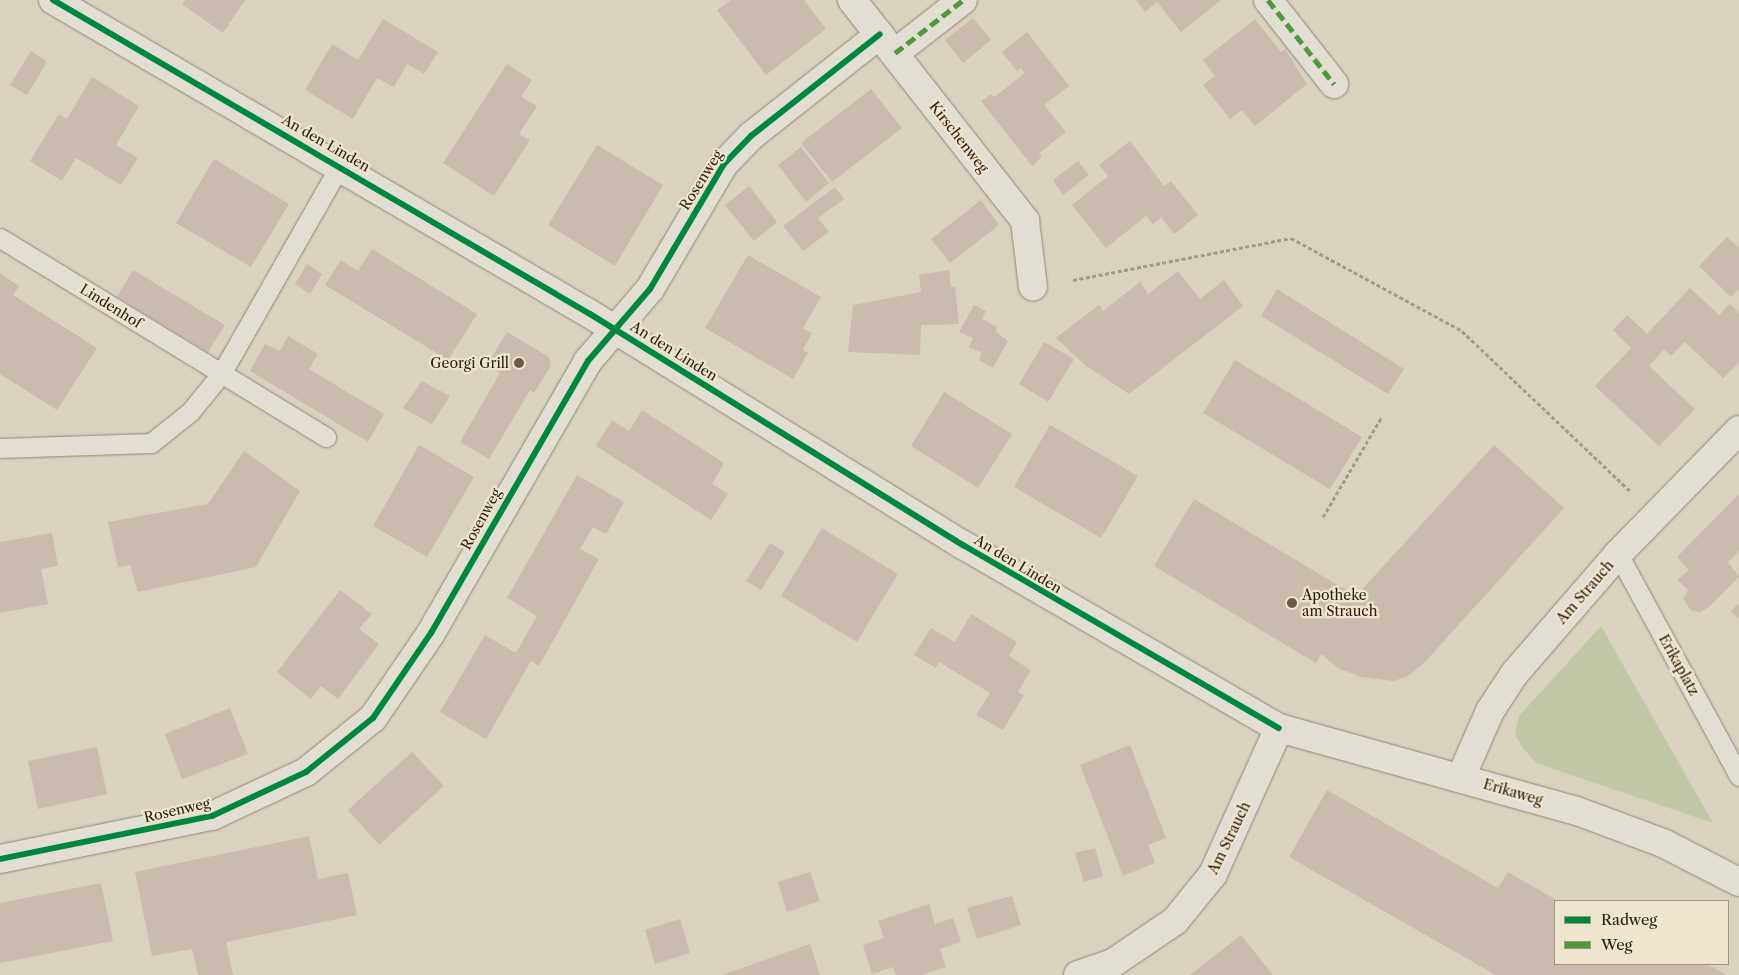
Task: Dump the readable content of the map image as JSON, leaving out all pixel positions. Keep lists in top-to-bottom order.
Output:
{
  "streets": {
    "street": [
      "Kirschenweg",
      "An den Linden",
      "Rosenweg",
      "Am Strauch",
      "Erikaweg"
    ],
    "lane": ["Lindenhof", "Erikaplatz"]
  },
  "crossings": [
    ["Kirschenweg", "Rosenweg"],
    ["An den Linden", "Rosenweg"],
    ["An den Linden", "Am Strauch"],
    ["An den Linden", "Erikaweg"],
    ["Am Strauch", "Erikaplatz"],
    ["Am Strauch", "Erikaweg"]
  ],
  "places": ["Georgi Grill", "Apotheke am Strauch"],
  "legend": ["Radweg", "Weg"]
}
